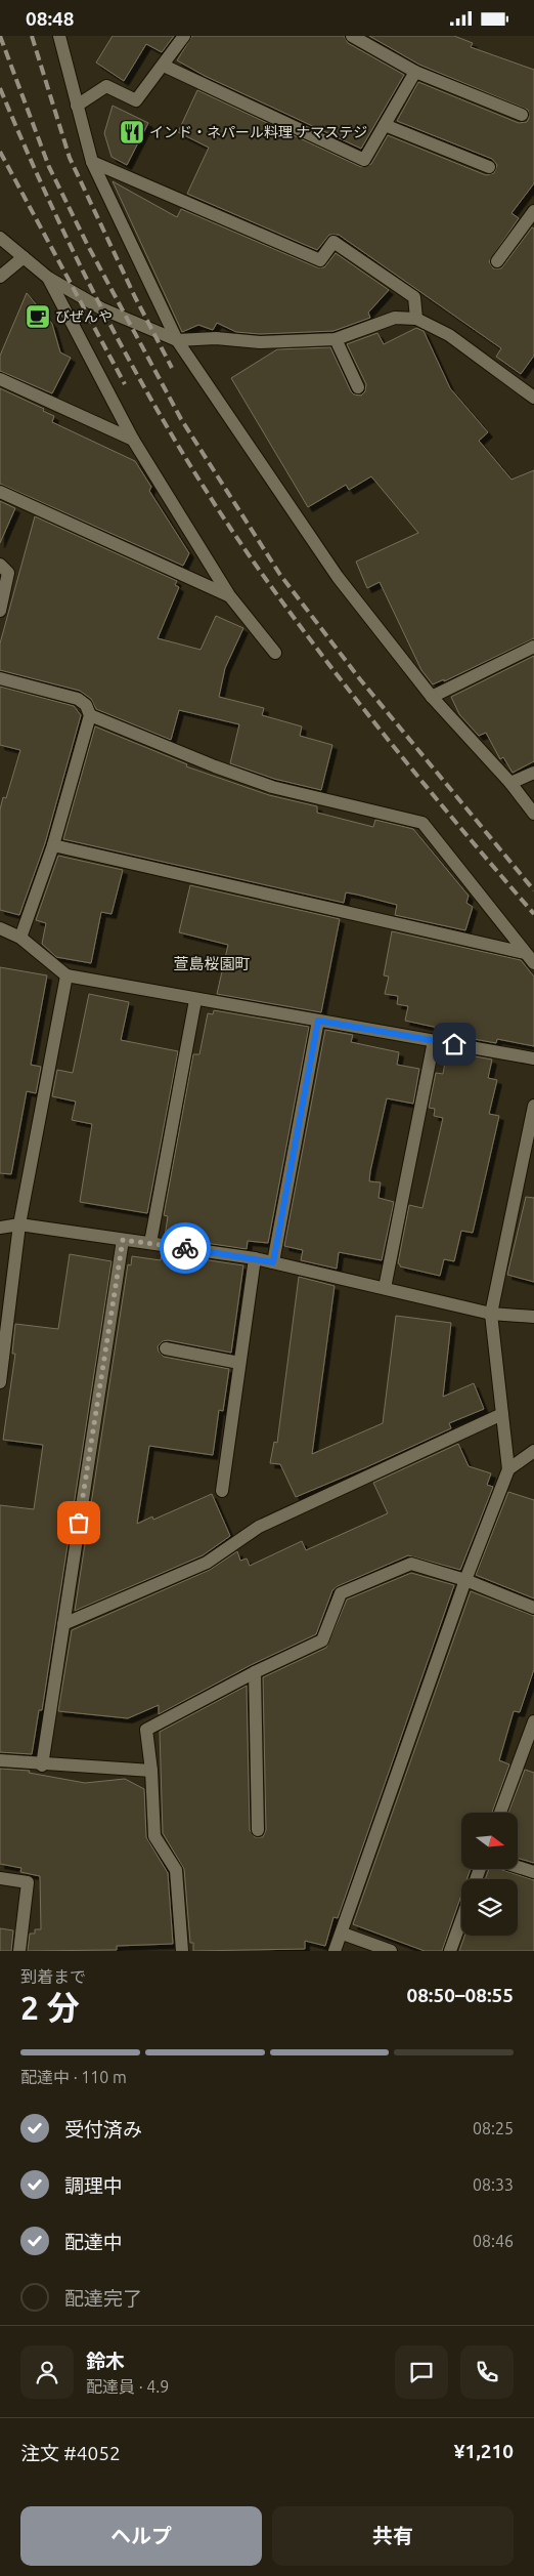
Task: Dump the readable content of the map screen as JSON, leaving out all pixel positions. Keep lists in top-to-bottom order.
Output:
{
  "districts": ["萱島桜園町"],
  "places": {
    "restaurant": ["インド・ネパール料理 ナマステジ"],
    "cafe": ["びぜんや"]
  },
  "north": "right",
  "page": {
    "status": "08:48",
    "heading": ["2 分", "到着まで", "08:50–08:55"],
    "panel": [
      "鈴木",
      "配達員 · 4.9",
      "注文 #4052",
      "¥1,210"
    ],
    "bar": "配達中 · 110 m",
    "list": [
      ["受付済み", "08:25"],
      ["調理中", "08:33"],
      ["配達中", "08:46"],
      "配達完了"
    ],
    "buttons": ["ヘルプ", "共有"]
  }
}
